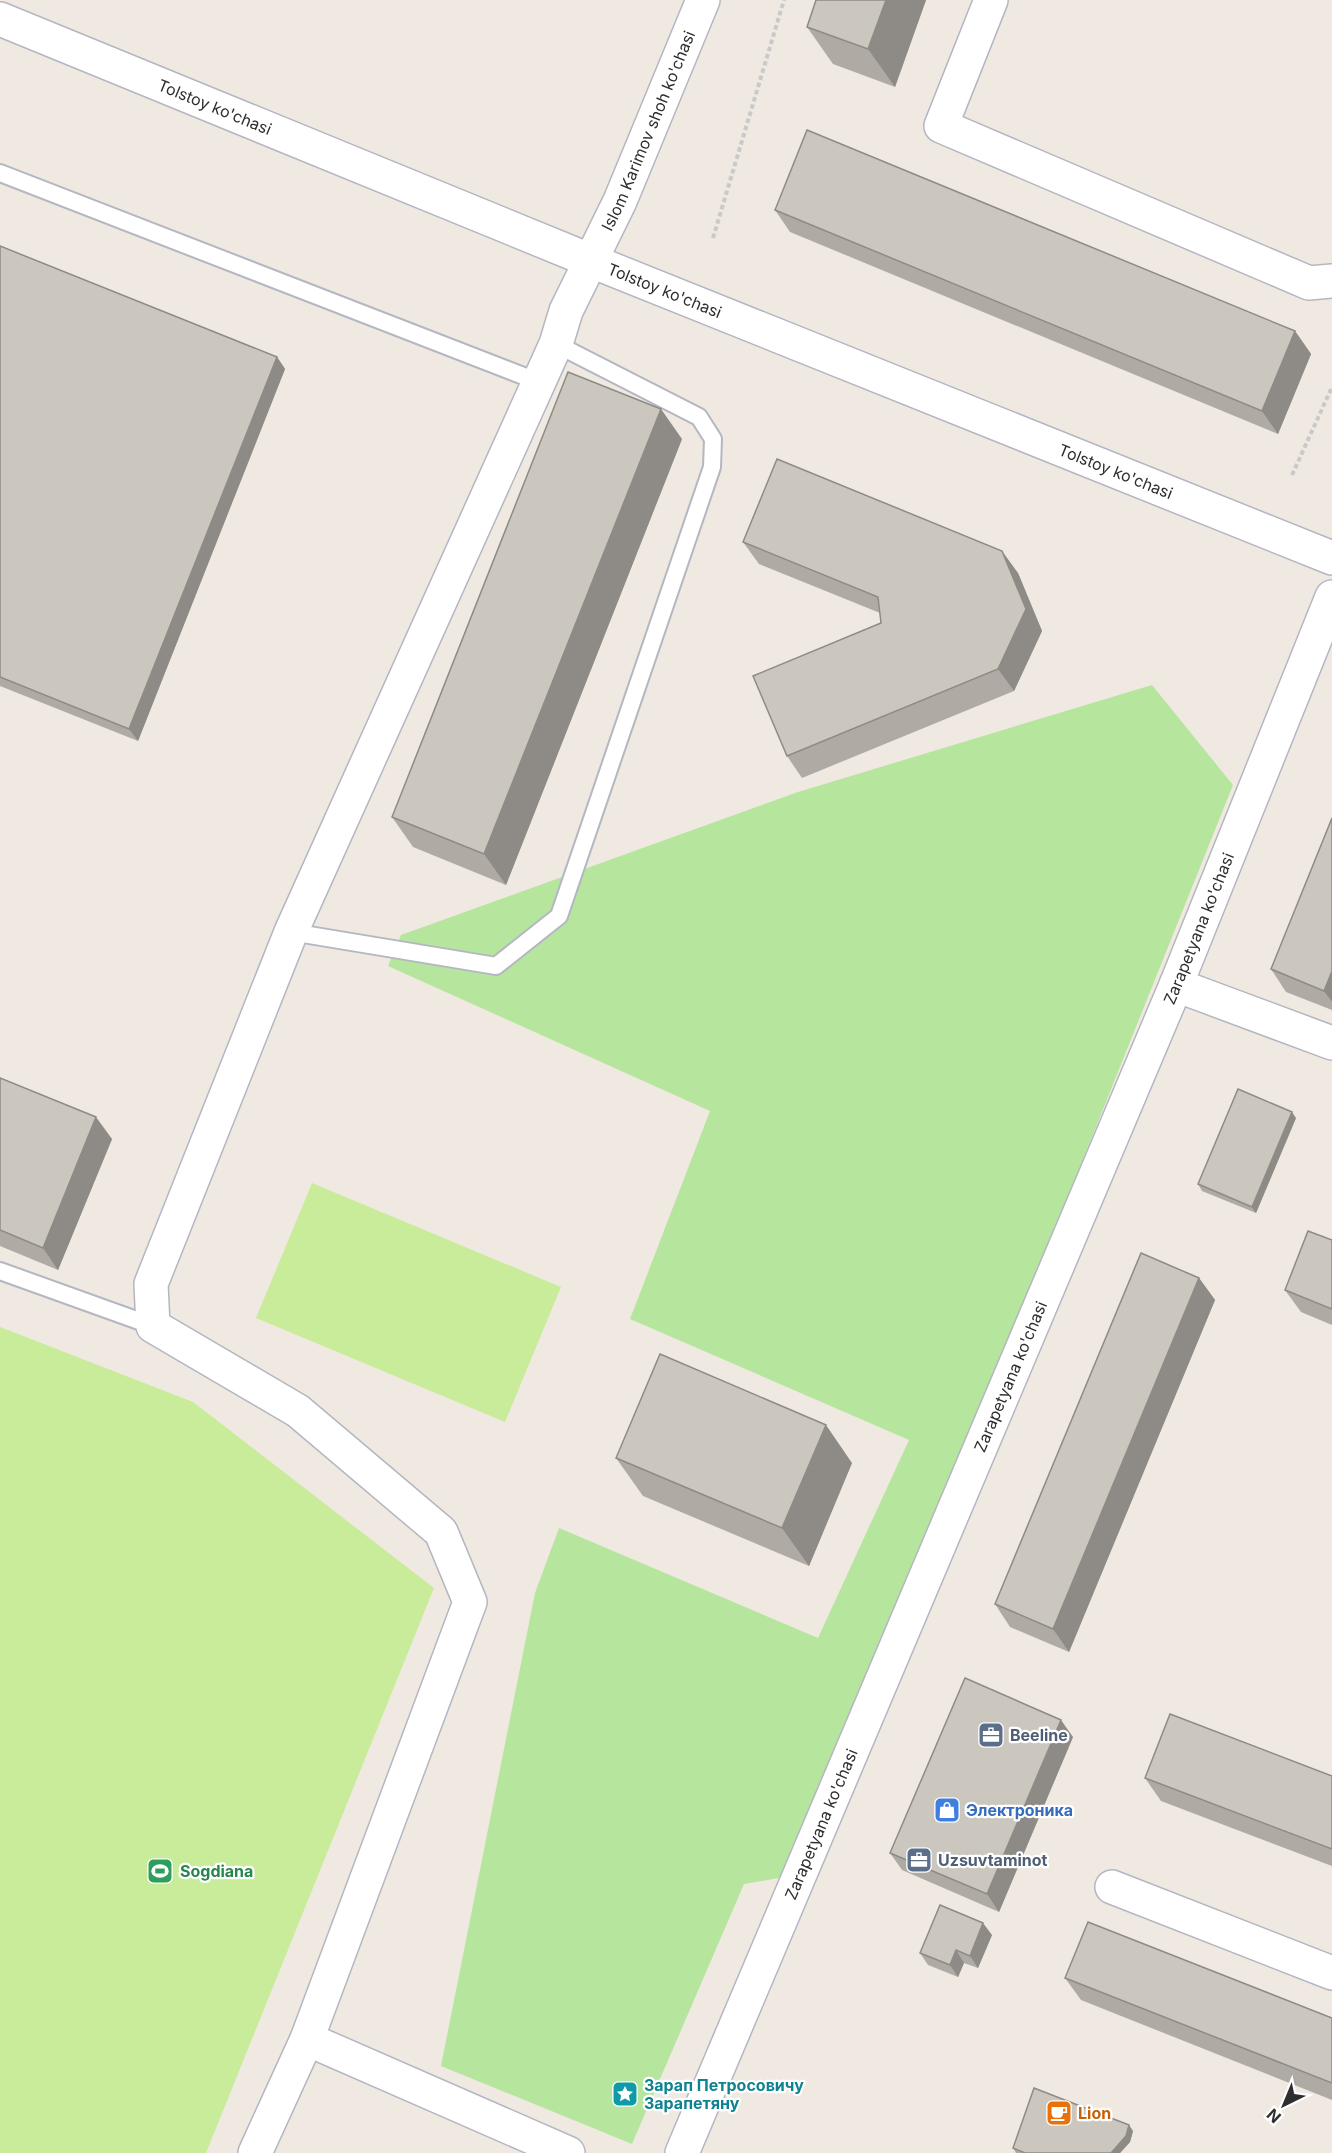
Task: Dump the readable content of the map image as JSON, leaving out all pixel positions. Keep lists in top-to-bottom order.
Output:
{
  "streets": {
    "street": ["Tolstoy ko'chasi", "Islom Karimov shoh ko'chasi", "Zarapetyana ko'chasi"]
  },
  "crossings": [
    ["Tolstoy ko'chasi", "Islom Karimov shoh ko'chasi"]
  ],
  "places": {
    "office": ["Beeline", "Uzsuvtaminot"],
    "shop": ["Электроника"],
    "sports": ["Sogdiana"],
    "place": ["Зарап Петросовичу Зарапетяну"],
    "cafe": ["Lion"]
  },
  "north": "bottom left"
}
